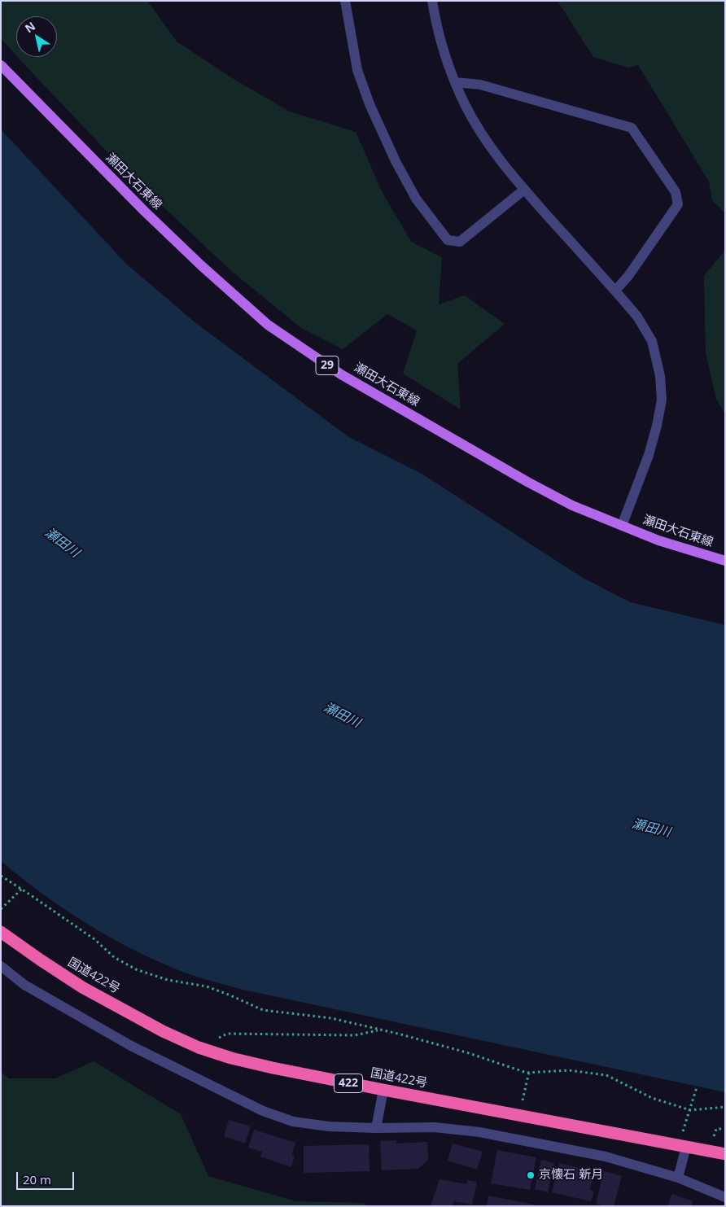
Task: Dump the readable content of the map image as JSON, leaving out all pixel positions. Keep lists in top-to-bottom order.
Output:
{
  "streets": {
    "highway": ["国道422号", "422"],
    "main road": ["瀬田大石東線", "29"]
  },
  "water": ["瀬田川"],
  "places": ["京懐石 新月"],
  "scale_bar": "20 m",
  "north": "top left"
}
